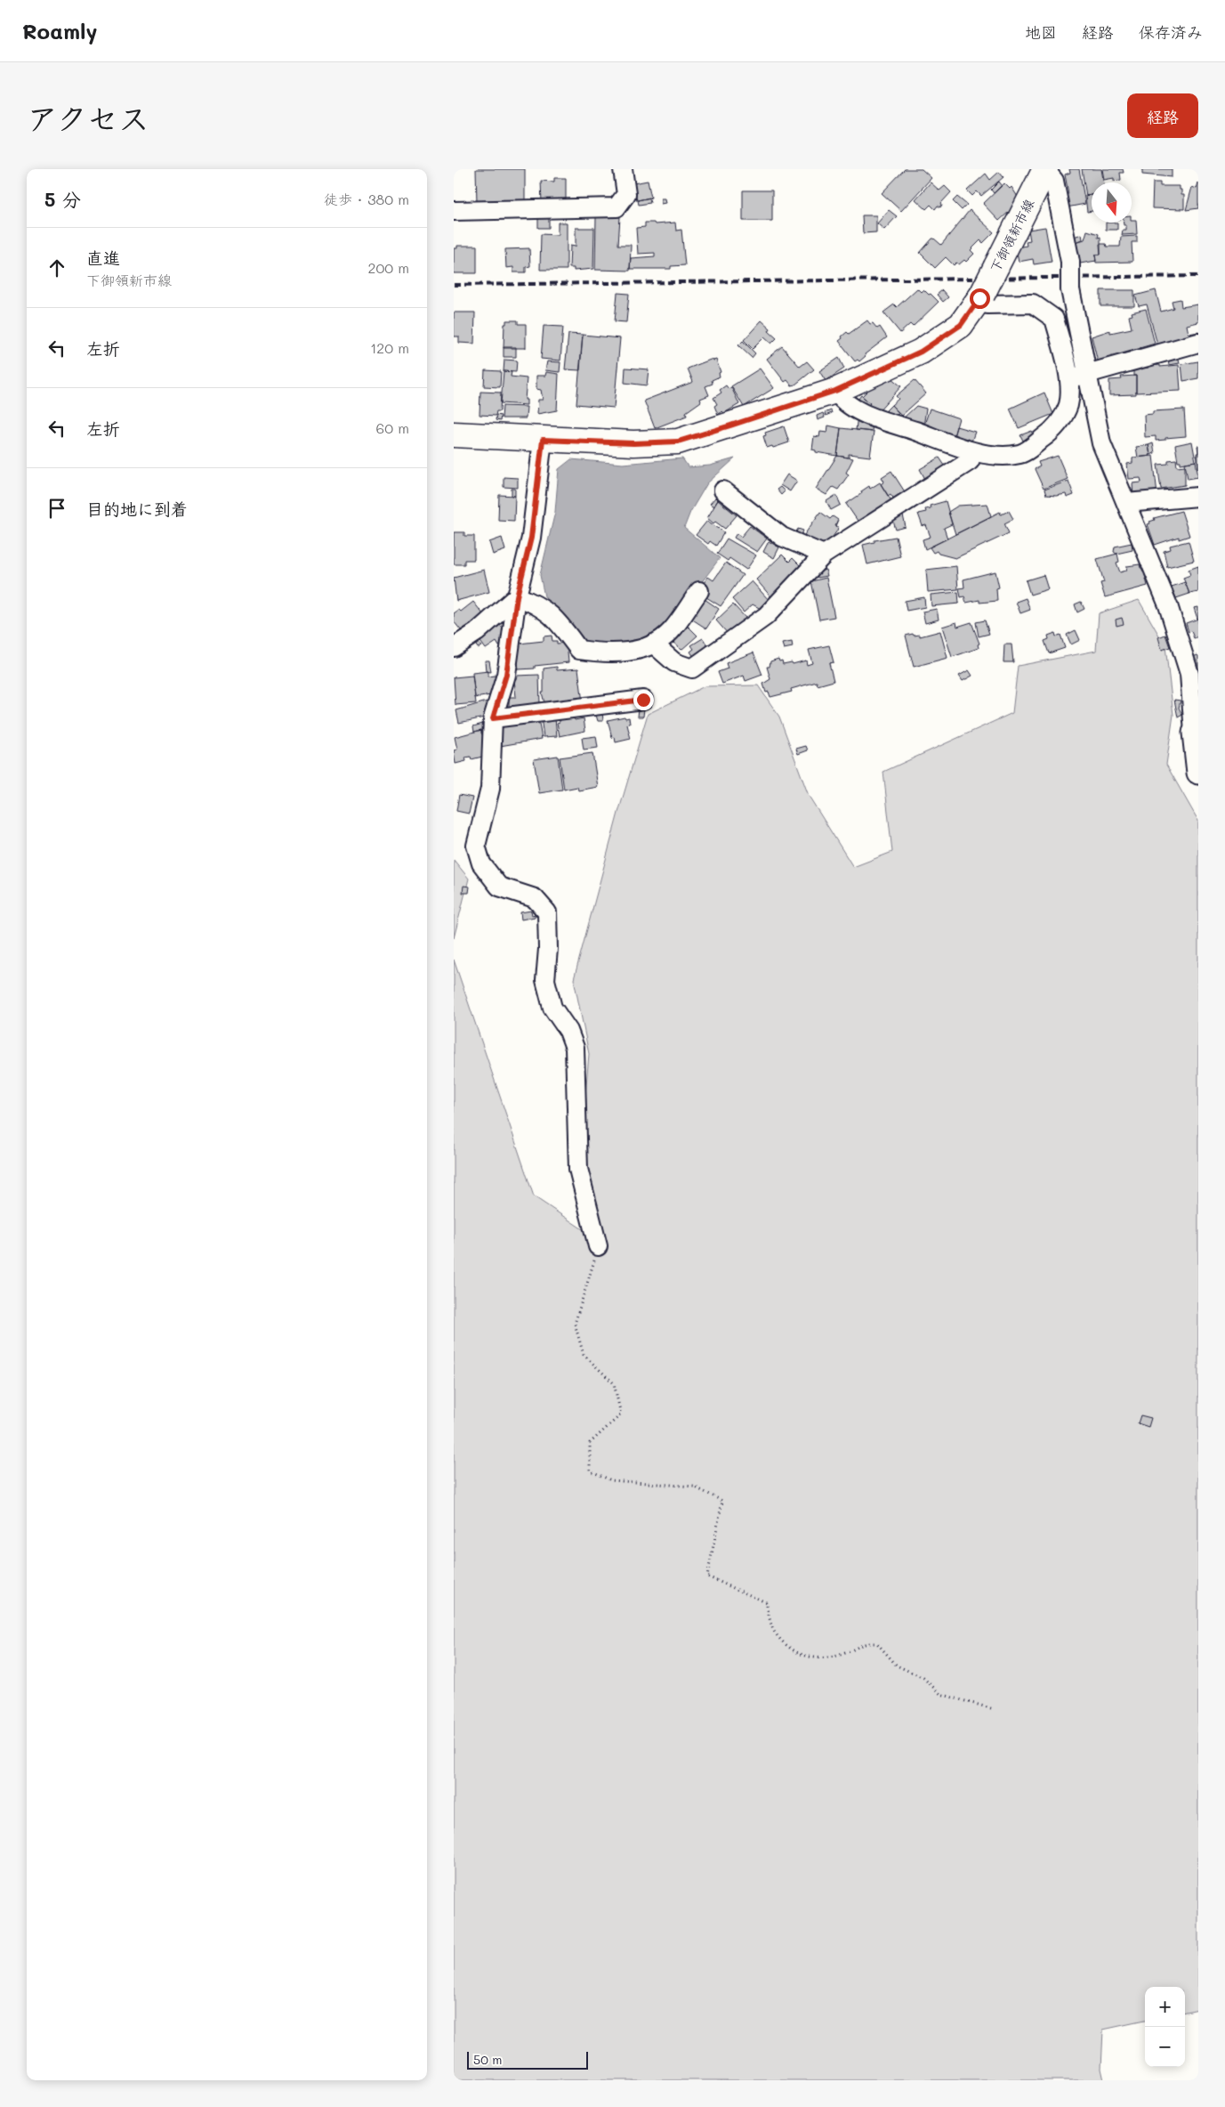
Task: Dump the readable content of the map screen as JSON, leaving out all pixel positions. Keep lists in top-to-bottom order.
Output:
{
  "streets": {
    "main road": ["下御領新市線"]
  },
  "scale_bar": "50 m",
  "north": "bottom",
  "page": {
    "header": "Roamly",
    "nav": ["地図", "経路", "保存済み"],
    "title": "アクセス",
    "buttons": "経路",
    "heading": ["5 分", "徒歩 · 380 m"],
    "list": [
      ["直進", "下御領新市線", "200 m"],
      ["左折", "120 m"],
      ["左折", "60 m"],
      "目的地に到着"
    ],
    "map_buttons": ["+", "−"],
    "scale": "50 m"
  }
}
